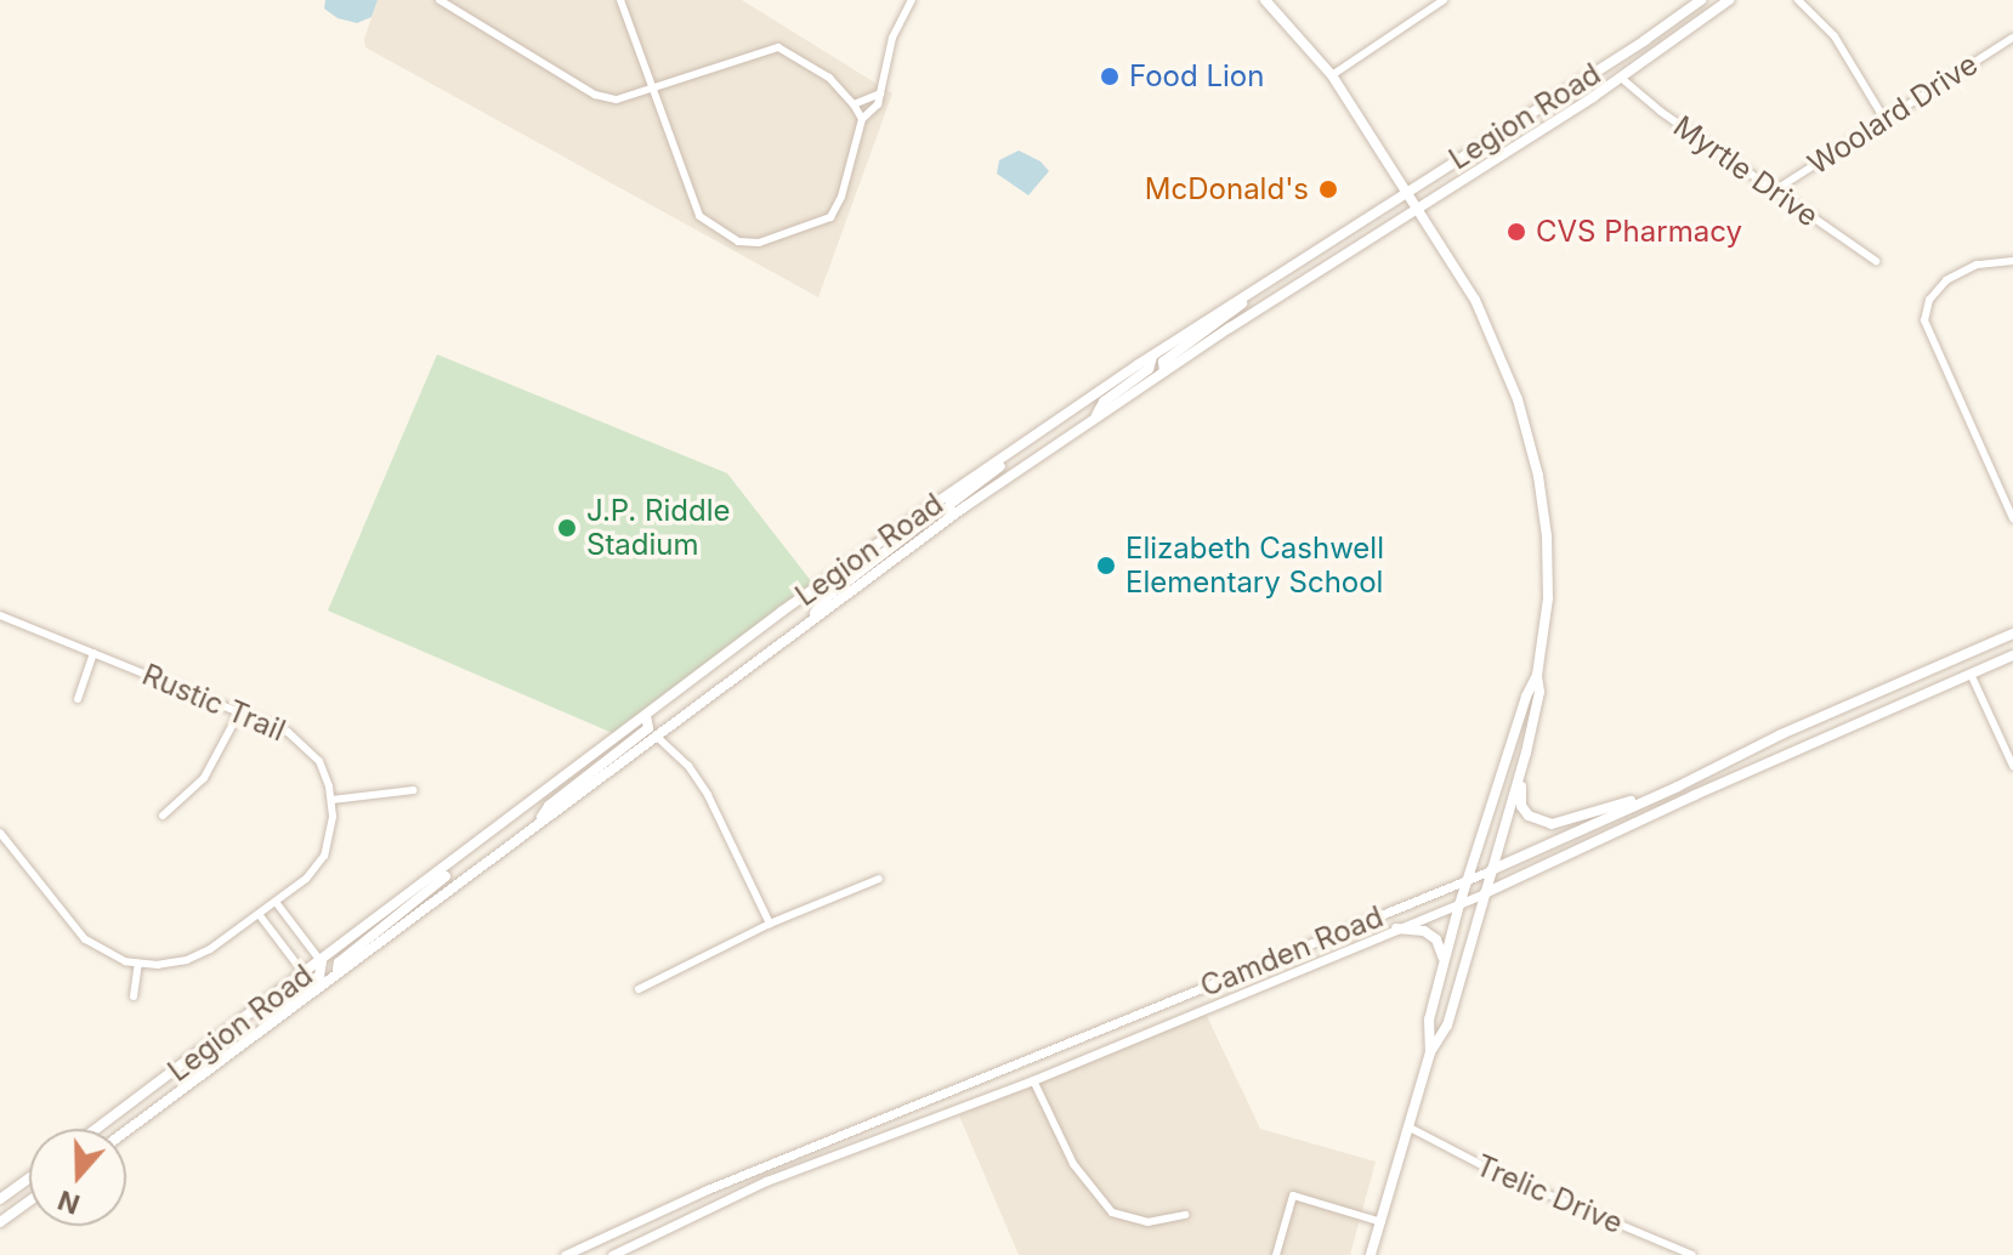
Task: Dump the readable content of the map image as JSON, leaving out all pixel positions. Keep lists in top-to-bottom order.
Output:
{
  "streets": {
    "main road": ["Legion Road", "Camden Road"],
    "street": [
      "Woolard Drive",
      "Myrtle Drive",
      "Rustic Trail",
      "Trelic Drive"
    ]
  },
  "crossings": [
    ["Woolard Drive", "Myrtle Drive"],
    ["Legion Road", "Myrtle Drive"]
  ],
  "places": [
    "Food Lion",
    "McDonald's",
    "CVS Pharmacy",
    "J.P. Riddle Stadium",
    "Elizabeth Cashwell Elementary School"
  ],
  "north": "bottom"
}
